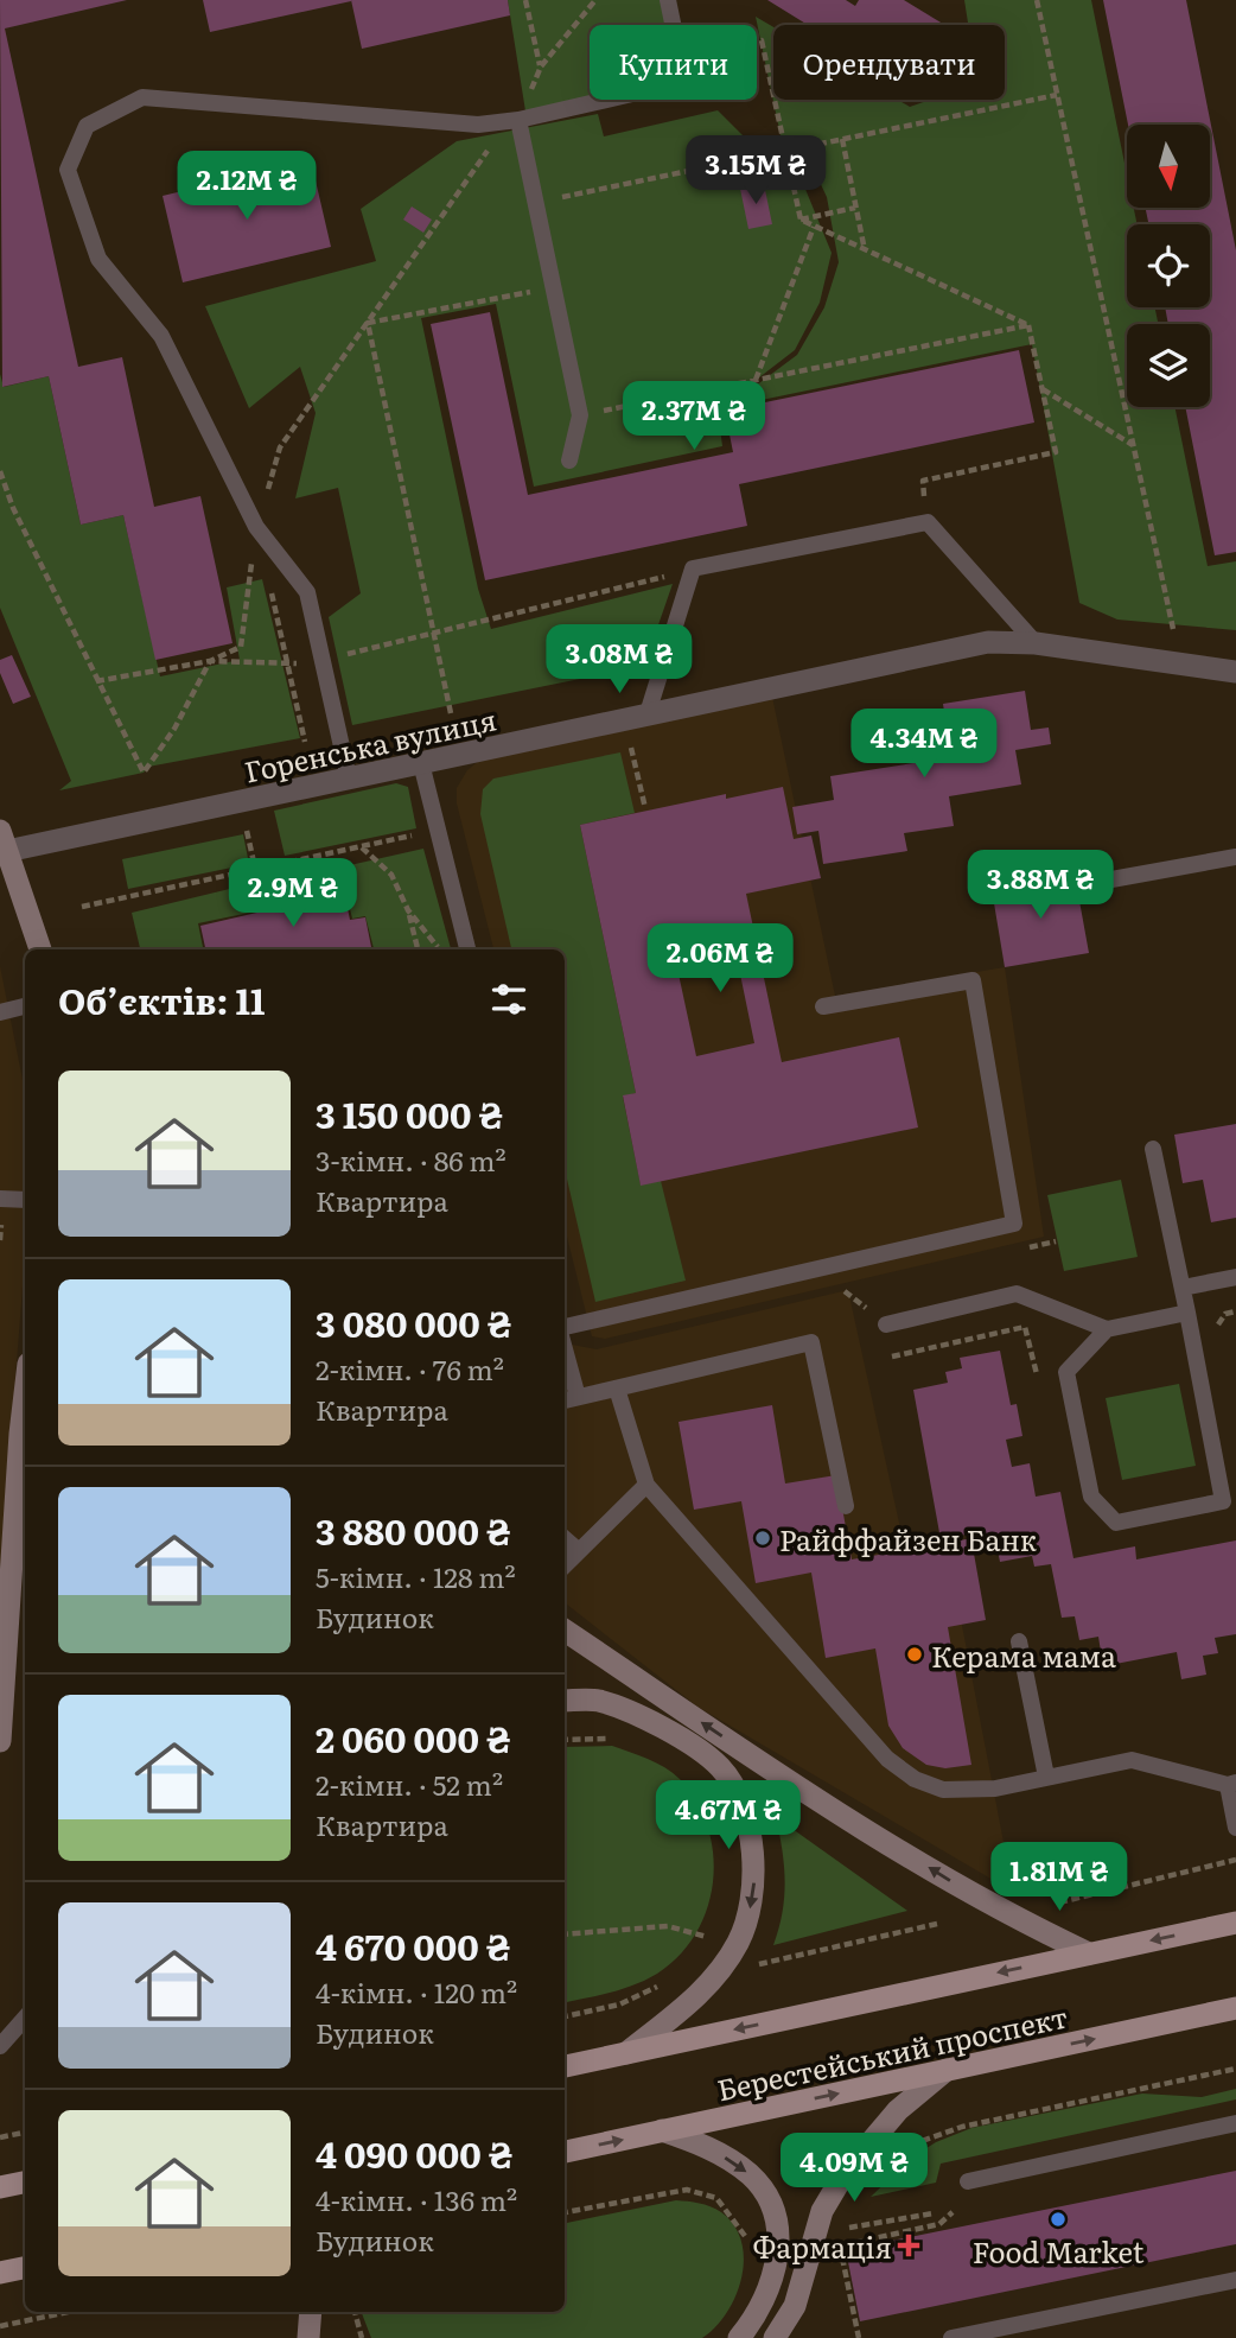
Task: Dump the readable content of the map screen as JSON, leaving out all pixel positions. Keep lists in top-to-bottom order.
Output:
{
  "streets": {
    "main road": ["Берестейський проспект"],
    "street": ["Горенська вулиця"]
  },
  "places": {
    "other": ["Райффайзен Банк", "Керама мама", "Food Market"],
    "health": ["Фармація"]
  },
  "north": "bottom",
  "page": {
    "chip": ["Купити", "Орендувати"],
    "price": [
      "3.15M ₴",
      "2.12M ₴",
      "2.37M ₴",
      "3.08M ₴",
      "4.34M ₴",
      "3.88M ₴",
      "2.9M ₴",
      "2.06M ₴",
      "4.67M ₴",
      "1.81M ₴",
      "4.09M ₴"
    ],
    "heading": "Об’єктів: 11",
    "list": [
      {
        "name": "3 150 000 ₴",
        "note": "3-кімн. · 86 m² · Квартира"
      },
      {
        "name": "3 080 000 ₴",
        "note": "2-кімн. · 76 m² · Квартира"
      },
      {
        "name": "3 880 000 ₴",
        "note": "5-кімн. · 128 m² · Будинок"
      },
      {
        "name": "2 060 000 ₴",
        "note": "2-кімн. · 52 m² · Квартира"
      },
      {
        "name": "4 670 000 ₴",
        "note": "4-кімн. · 120 m² · Будинок"
      },
      {
        "name": "4 090 000 ₴",
        "note": "4-кімн. · 136 m² · Будинок"
      }
    ]
  }
}
